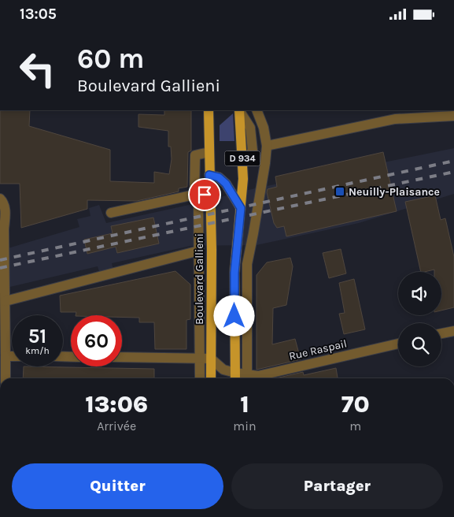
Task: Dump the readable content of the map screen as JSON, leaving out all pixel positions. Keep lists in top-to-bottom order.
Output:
{
  "streets": {
    "main road": ["D 934", "Boulevard Gallieni"],
    "street": ["Rue Raspail"]
  },
  "crossings": [
    ["D 934", "Rue Raspail"],
    ["Boulevard Gallieni", "Rue Raspail"]
  ],
  "places": {
    "transit": ["Neuilly-Plaisance"]
  },
  "page": {
    "status": "13:05",
    "turn": ["60 m", "Boulevard Gallieni"],
    "speed": "51 km/h",
    "limit": "60",
    "eta": [
      "13:06",
      "Arrivée",
      "1",
      "min",
      "70",
      "m"
    ],
    "buttons": ["Quitter", "Partager"]
  }
}
